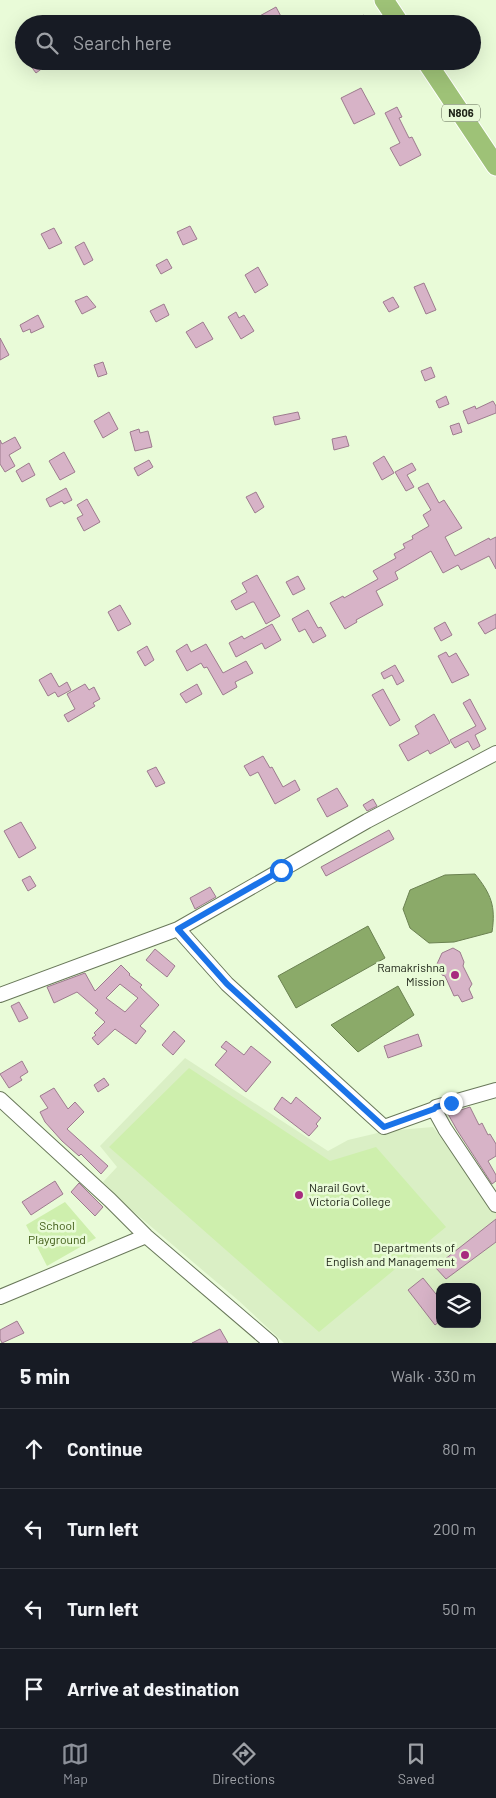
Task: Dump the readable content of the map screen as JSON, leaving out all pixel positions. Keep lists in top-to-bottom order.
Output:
{
  "streets": {
    "highway": ["N806"]
  },
  "parks": ["School Playground"],
  "places": ["Ramakrishna Mission", "Narail Govt. Victoria College", "Departments of English and Management"],
  "page": {
    "search": "Search here",
    "heading": ["5 min", "Walk · 330 m"],
    "list": [
      ["Continue", "80 m"],
      ["Turn left", "200 m"],
      ["Turn left", "50 m"],
      "Arrive at destination"
    ],
    "nav": ["Map", "Directions", "Saved"]
  }
}
